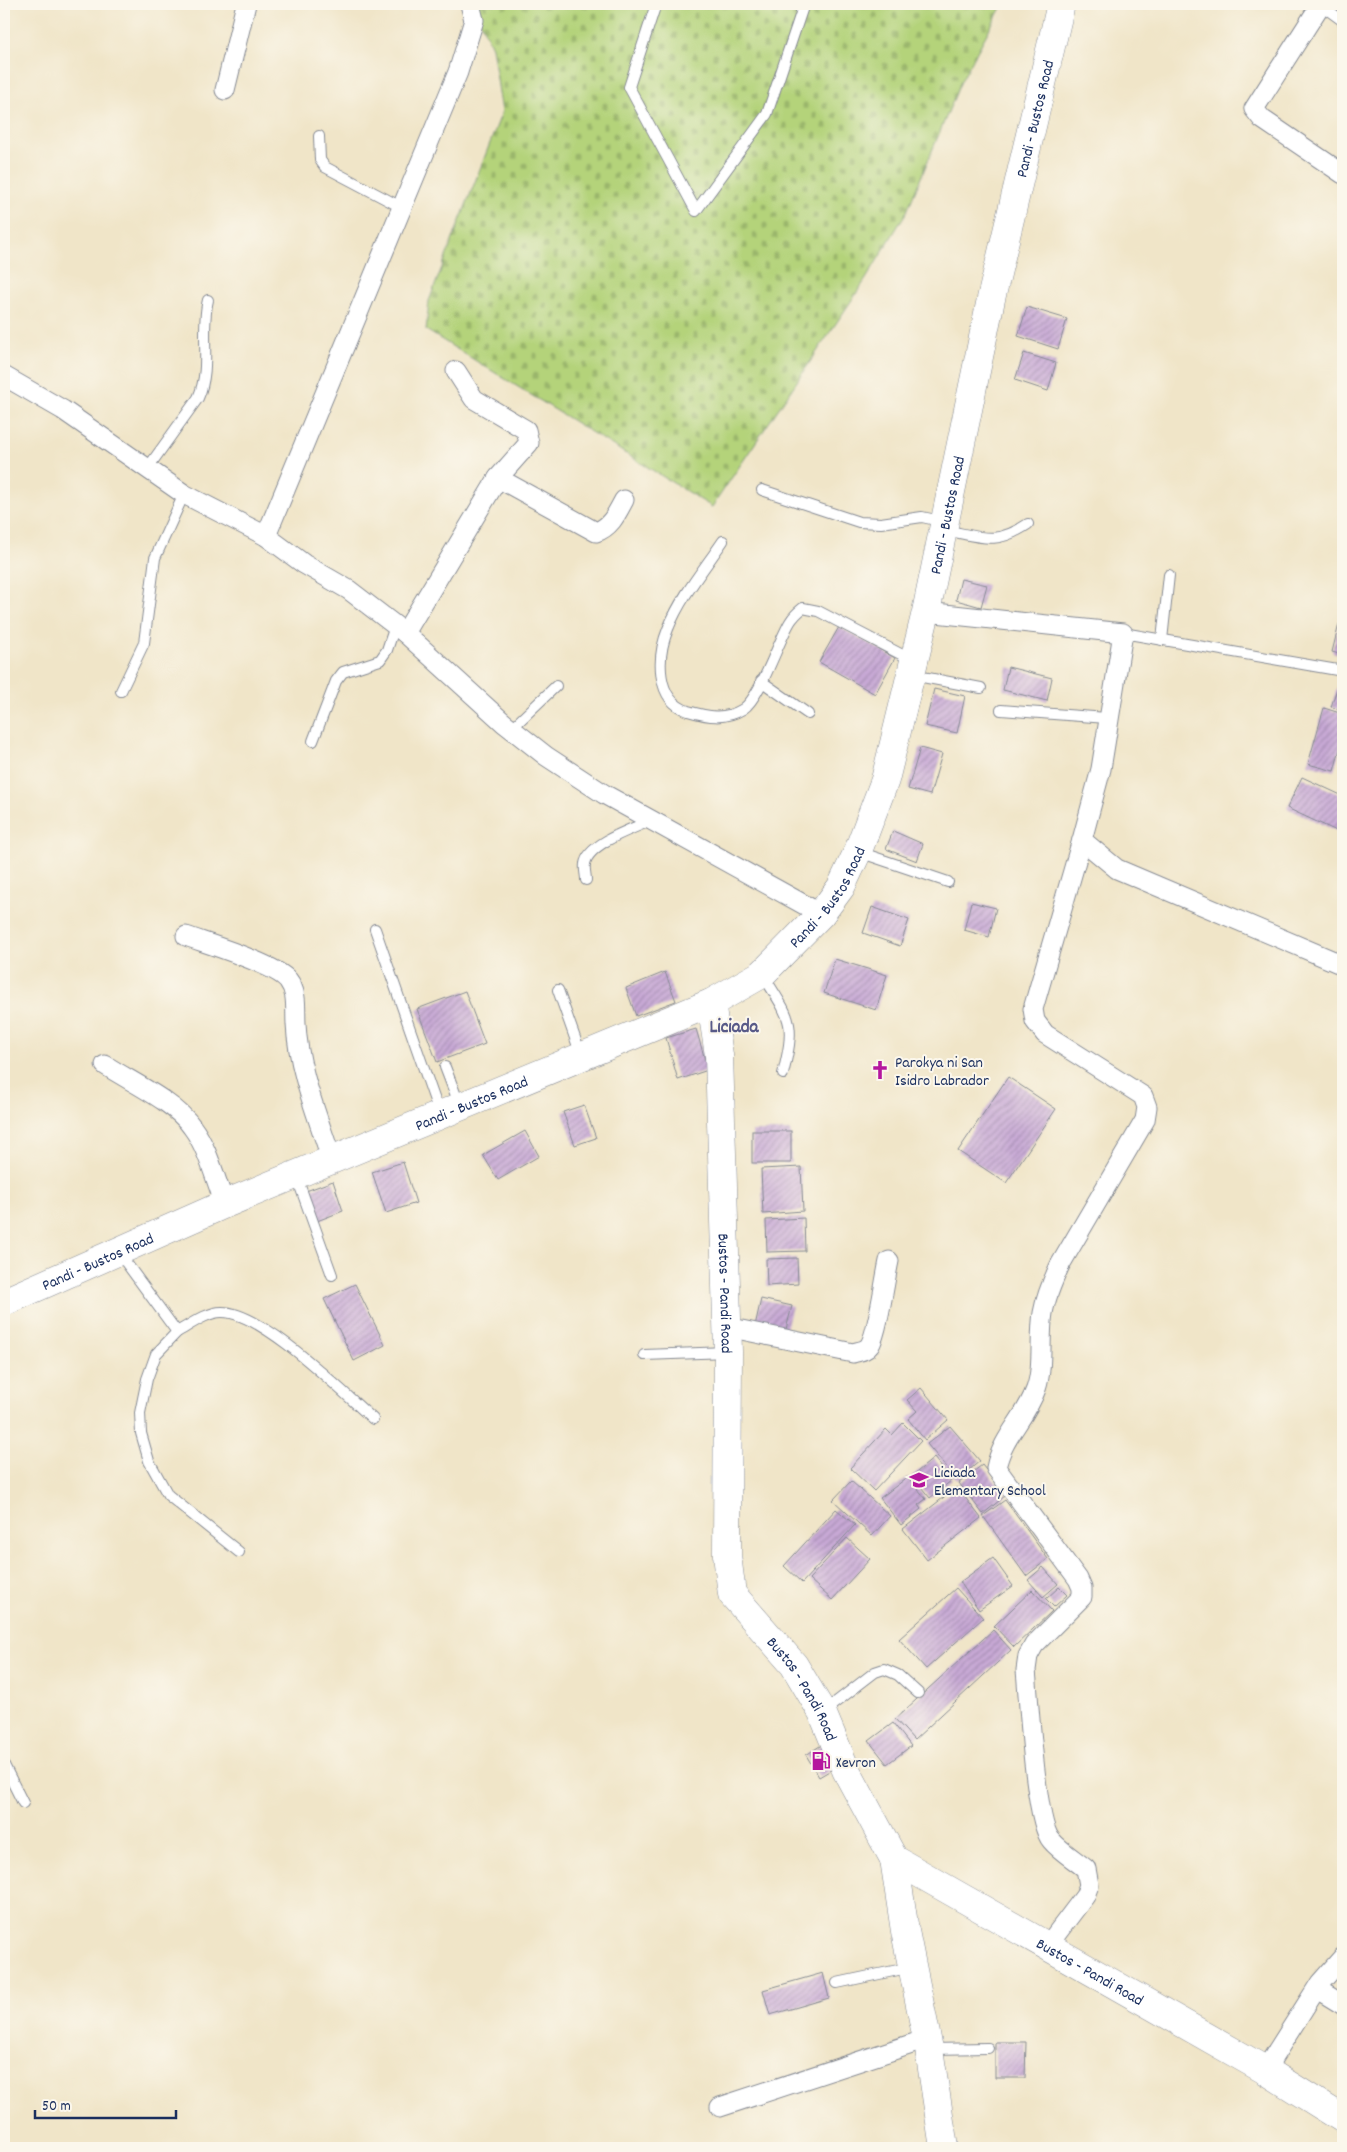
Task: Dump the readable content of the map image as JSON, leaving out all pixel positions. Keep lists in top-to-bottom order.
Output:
{
  "streets": {
    "main road": ["Pandi - Bustos Road", "Bustos - Pandi Road"]
  },
  "crossings": [
    ["Pandi - Bustos Road", "Bustos - Pandi Road"]
  ],
  "districts": ["Liciada"],
  "places": {
    "church": ["Parokya ni San Isidro Labrador"],
    "school or university": ["Liciada Elementary School"],
    "fuel station": ["Xevron"]
  },
  "scale_bar": "50 m"
}
